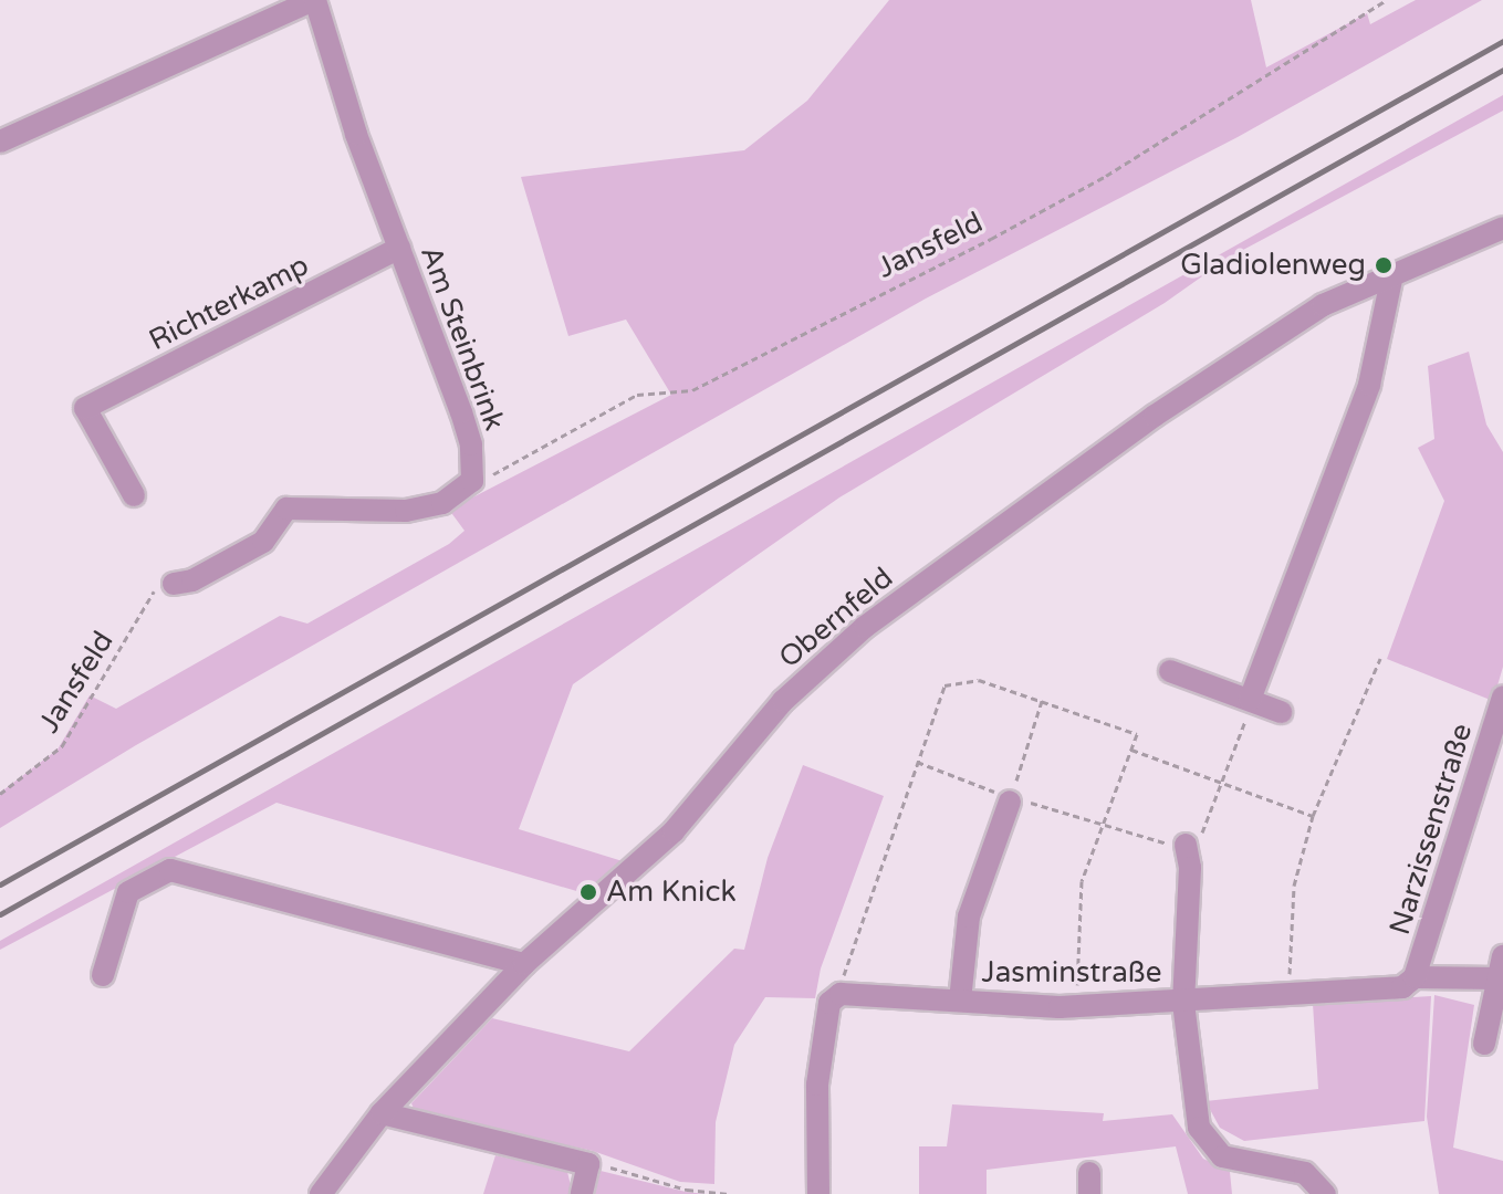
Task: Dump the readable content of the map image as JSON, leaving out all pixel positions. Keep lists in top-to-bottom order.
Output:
{
  "streets": {
    "street": [
      "Richterkamp",
      "Am Steinbrink",
      "Obernfeld",
      "Narzissenstraße",
      "Jasminstraße"
    ],
    "path": ["Jansfeld"]
  },
  "crossings": [
    ["Jansfeld", "Am Steinbrink"],
    ["Richterkamp", "Am Steinbrink"],
    ["Narzissenstraße", "Jasminstraße"]
  ],
  "places": ["Gladiolenweg", "Am Knick"]
}
